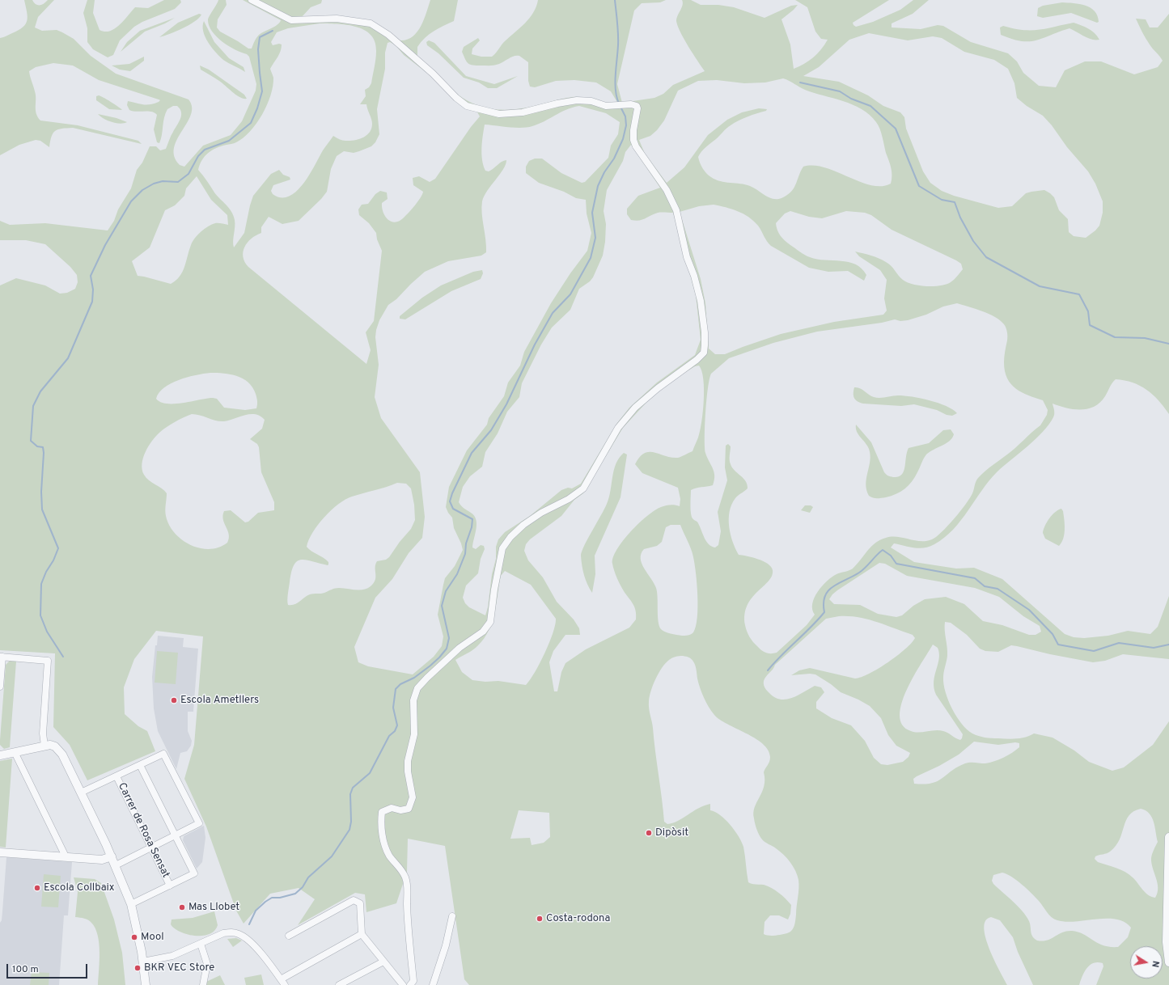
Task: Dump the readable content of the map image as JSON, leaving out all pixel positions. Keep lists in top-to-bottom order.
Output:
{
  "streets": {
    "street": ["Carrer de Rosa Sensat"]
  },
  "places": [
    "Escola Ametllers",
    "Dipòsit",
    "Escola Collbaix",
    "Mas Llobet",
    "Costa-rodona",
    "Mool",
    "BKR VEC Store"
  ],
  "scale_bar": "100 m",
  "north": "right"
}
